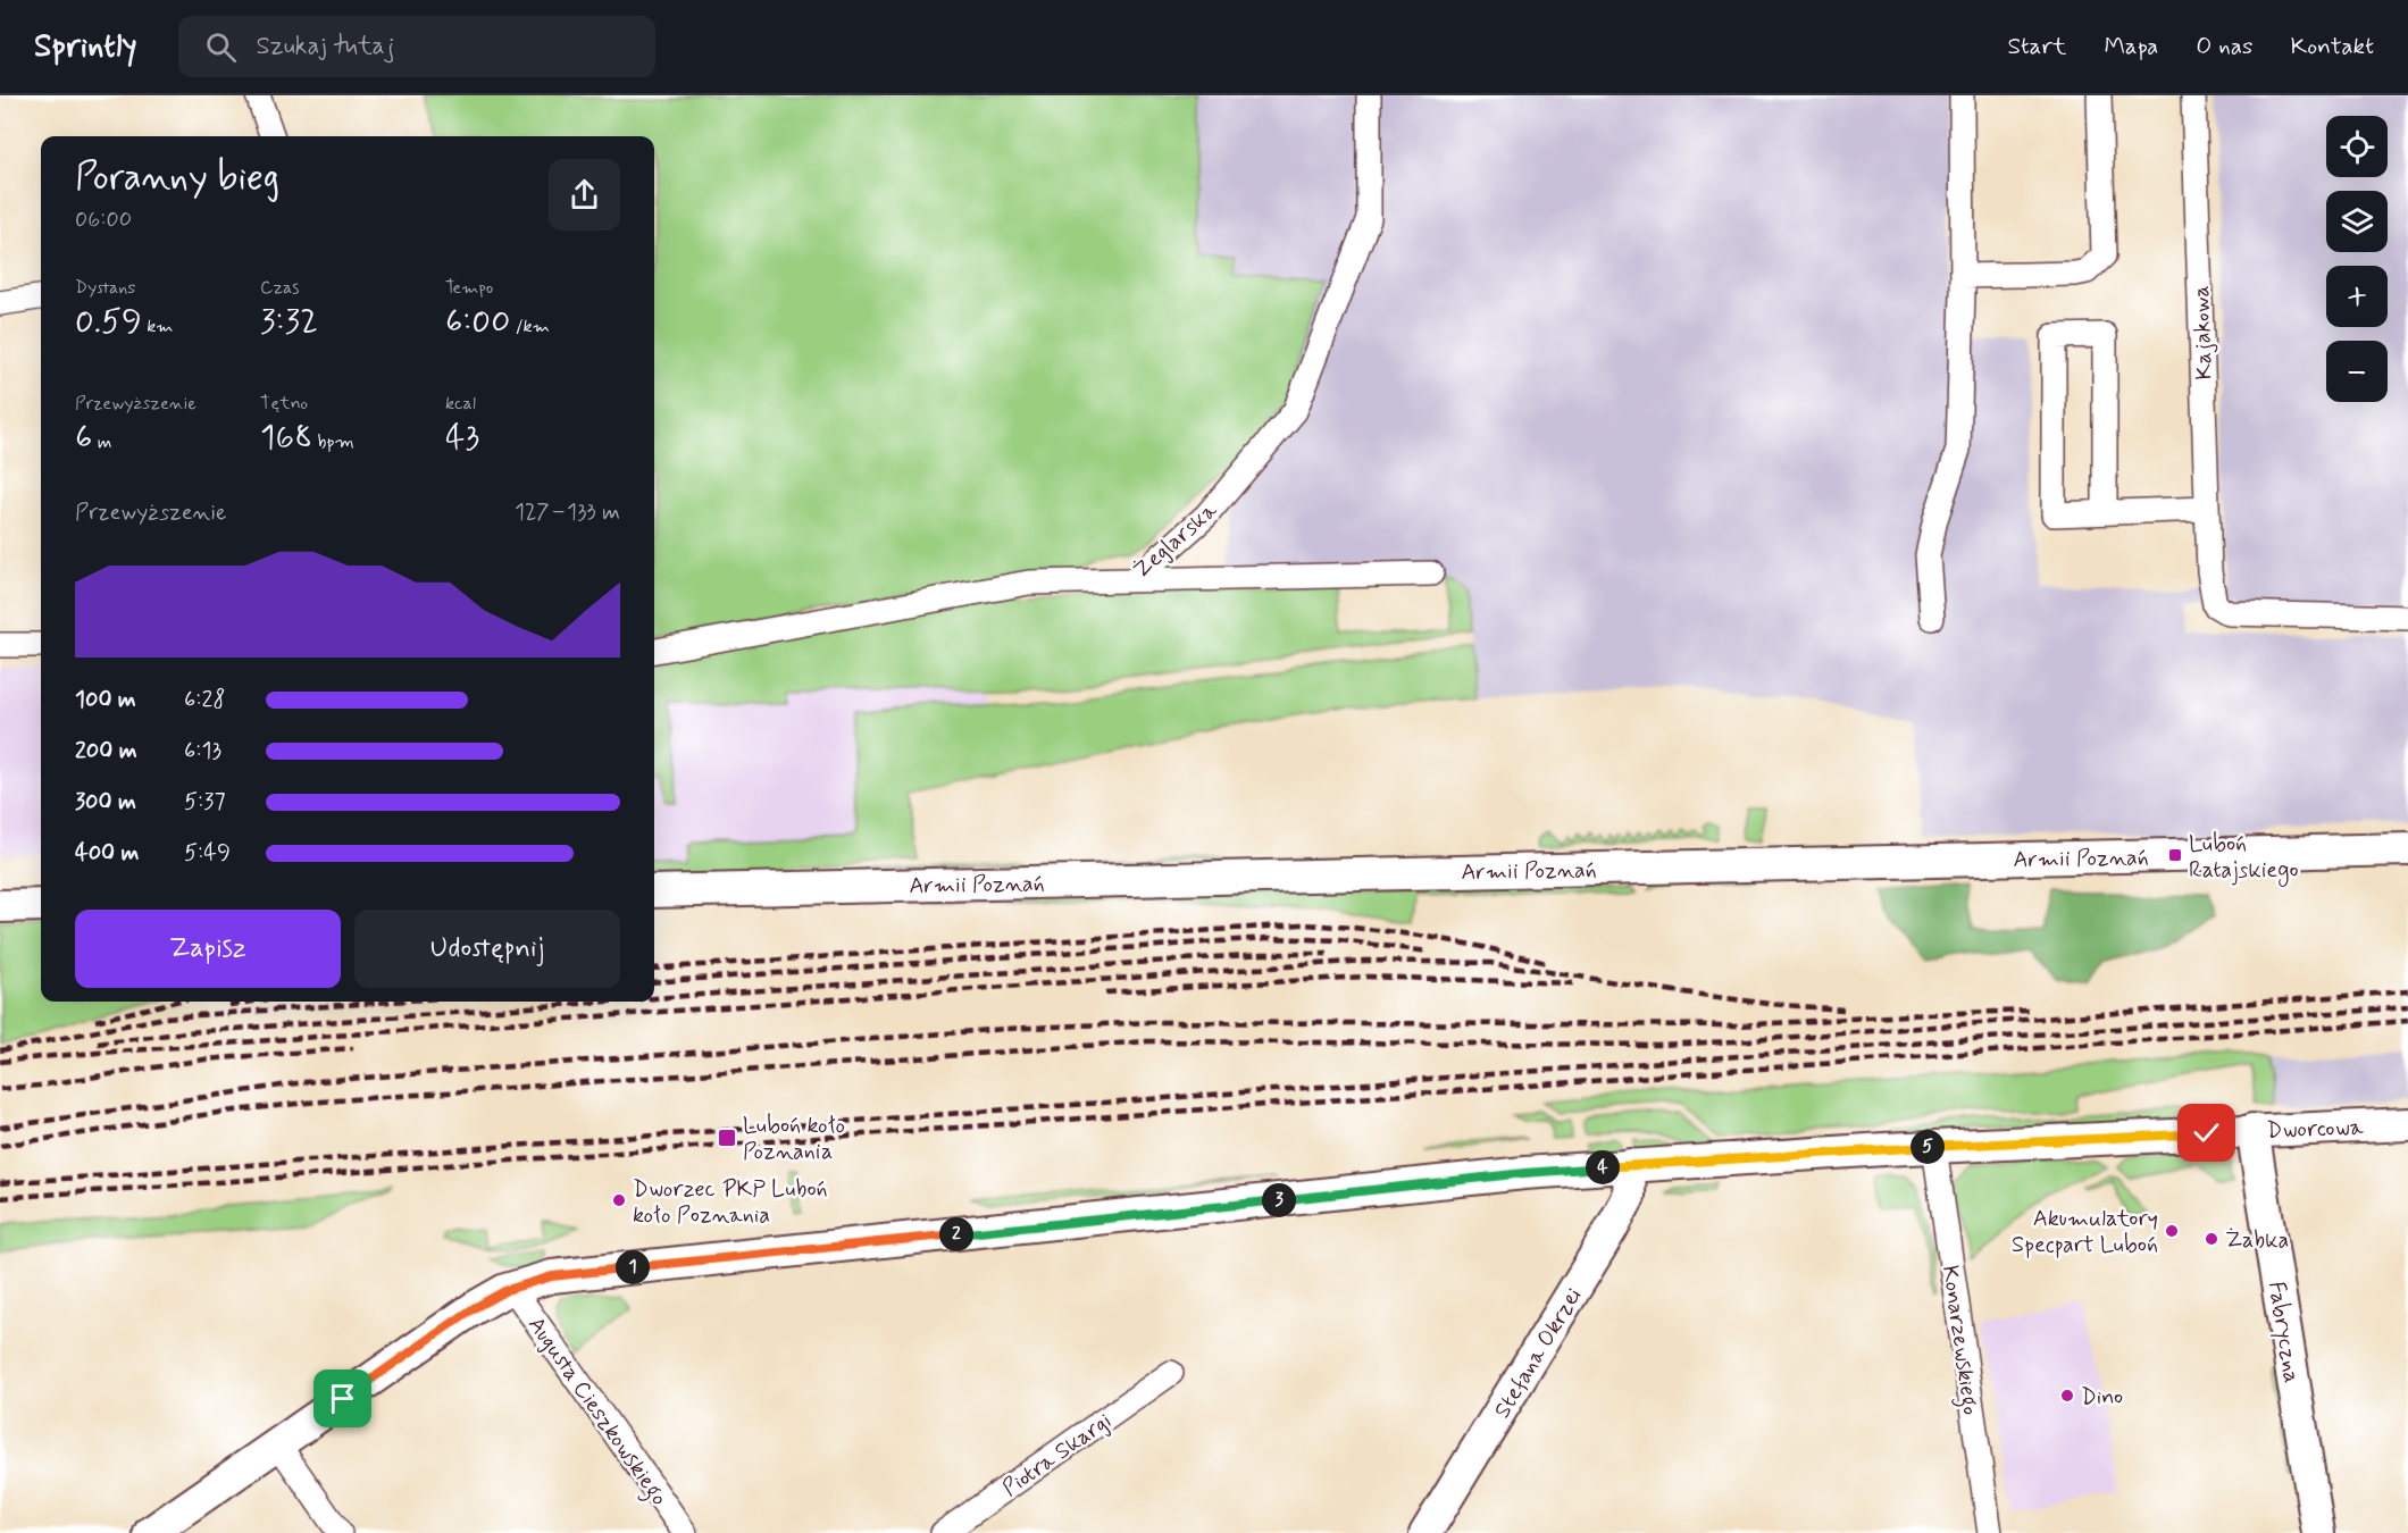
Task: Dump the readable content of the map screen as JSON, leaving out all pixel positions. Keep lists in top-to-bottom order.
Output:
{
  "streets": {
    "street": [
      "Kajakowa",
      "Żeglarska",
      "Armii Poznań",
      "Dworcowa",
      "Fabryczna",
      "Konarzewskiego",
      "Stefana Okrzei",
      "Augusta Cieszkowskiego",
      "Piotra Skargi"
    ]
  },
  "crossings": [
    ["Dworcowa", "Fabryczna"],
    ["Dworcowa", "Konarzewskiego"],
    ["Dworcowa", "Stefana Okrzei"],
    ["Dworcowa", "Augusta Cieszkowskiego"]
  ],
  "places": {
    "transit": ["Luboń Ratajskiego", "Luboń koło Poznania"],
    "other": [
      "Dworzec PKP Luboń koło Poznania",
      "Akumulatory Specpart Luboń",
      "Żabka",
      "Dino"
    ]
  },
  "page": {
    "header": "Sprintly",
    "search": "Szukaj tutaj",
    "nav": [
      "Start",
      "Mapa",
      "O nas",
      "Kontakt"
    ],
    "map_buttons": ["+", "−"],
    "heading": ["Poranny bieg", "06:00"],
    "stats": [
      ["Dystans", "0.59 km"],
      ["Czas", "3:32"],
      ["Tempo", "6:00 /km"],
      ["Przewyższenie", "6 m"],
      ["Tętno", "168 bpm"],
      ["kcal", "43"]
    ],
    "chart": ["Przewyższenie", "127–133 m"],
    "list": [
      {
        "name": "100 m",
        "note": "6:28"
      },
      {
        "name": "200 m",
        "note": "6:13"
      },
      {
        "name": "300 m",
        "note": "5:37"
      },
      {
        "name": "400 m",
        "note": "5:49"
      }
    ],
    "buttons": ["Zapisz", "Udostępnij"],
    "pins": [
      "5",
      "4",
      "3",
      "2",
      "1"
    ]
  }
}
